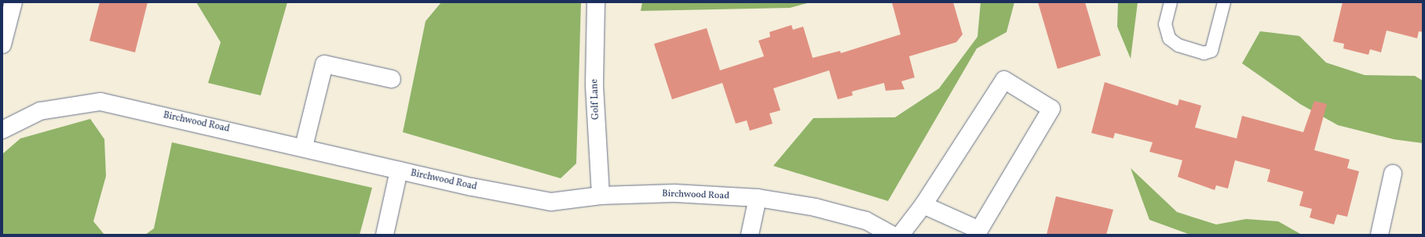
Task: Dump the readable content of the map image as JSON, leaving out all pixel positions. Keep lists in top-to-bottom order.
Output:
{
  "streets": {
    "street": ["Golf Lane", "Birchwood Road"]
  },
  "crossings": [
    ["Golf Lane", "Birchwood Road"]
  ]
}
